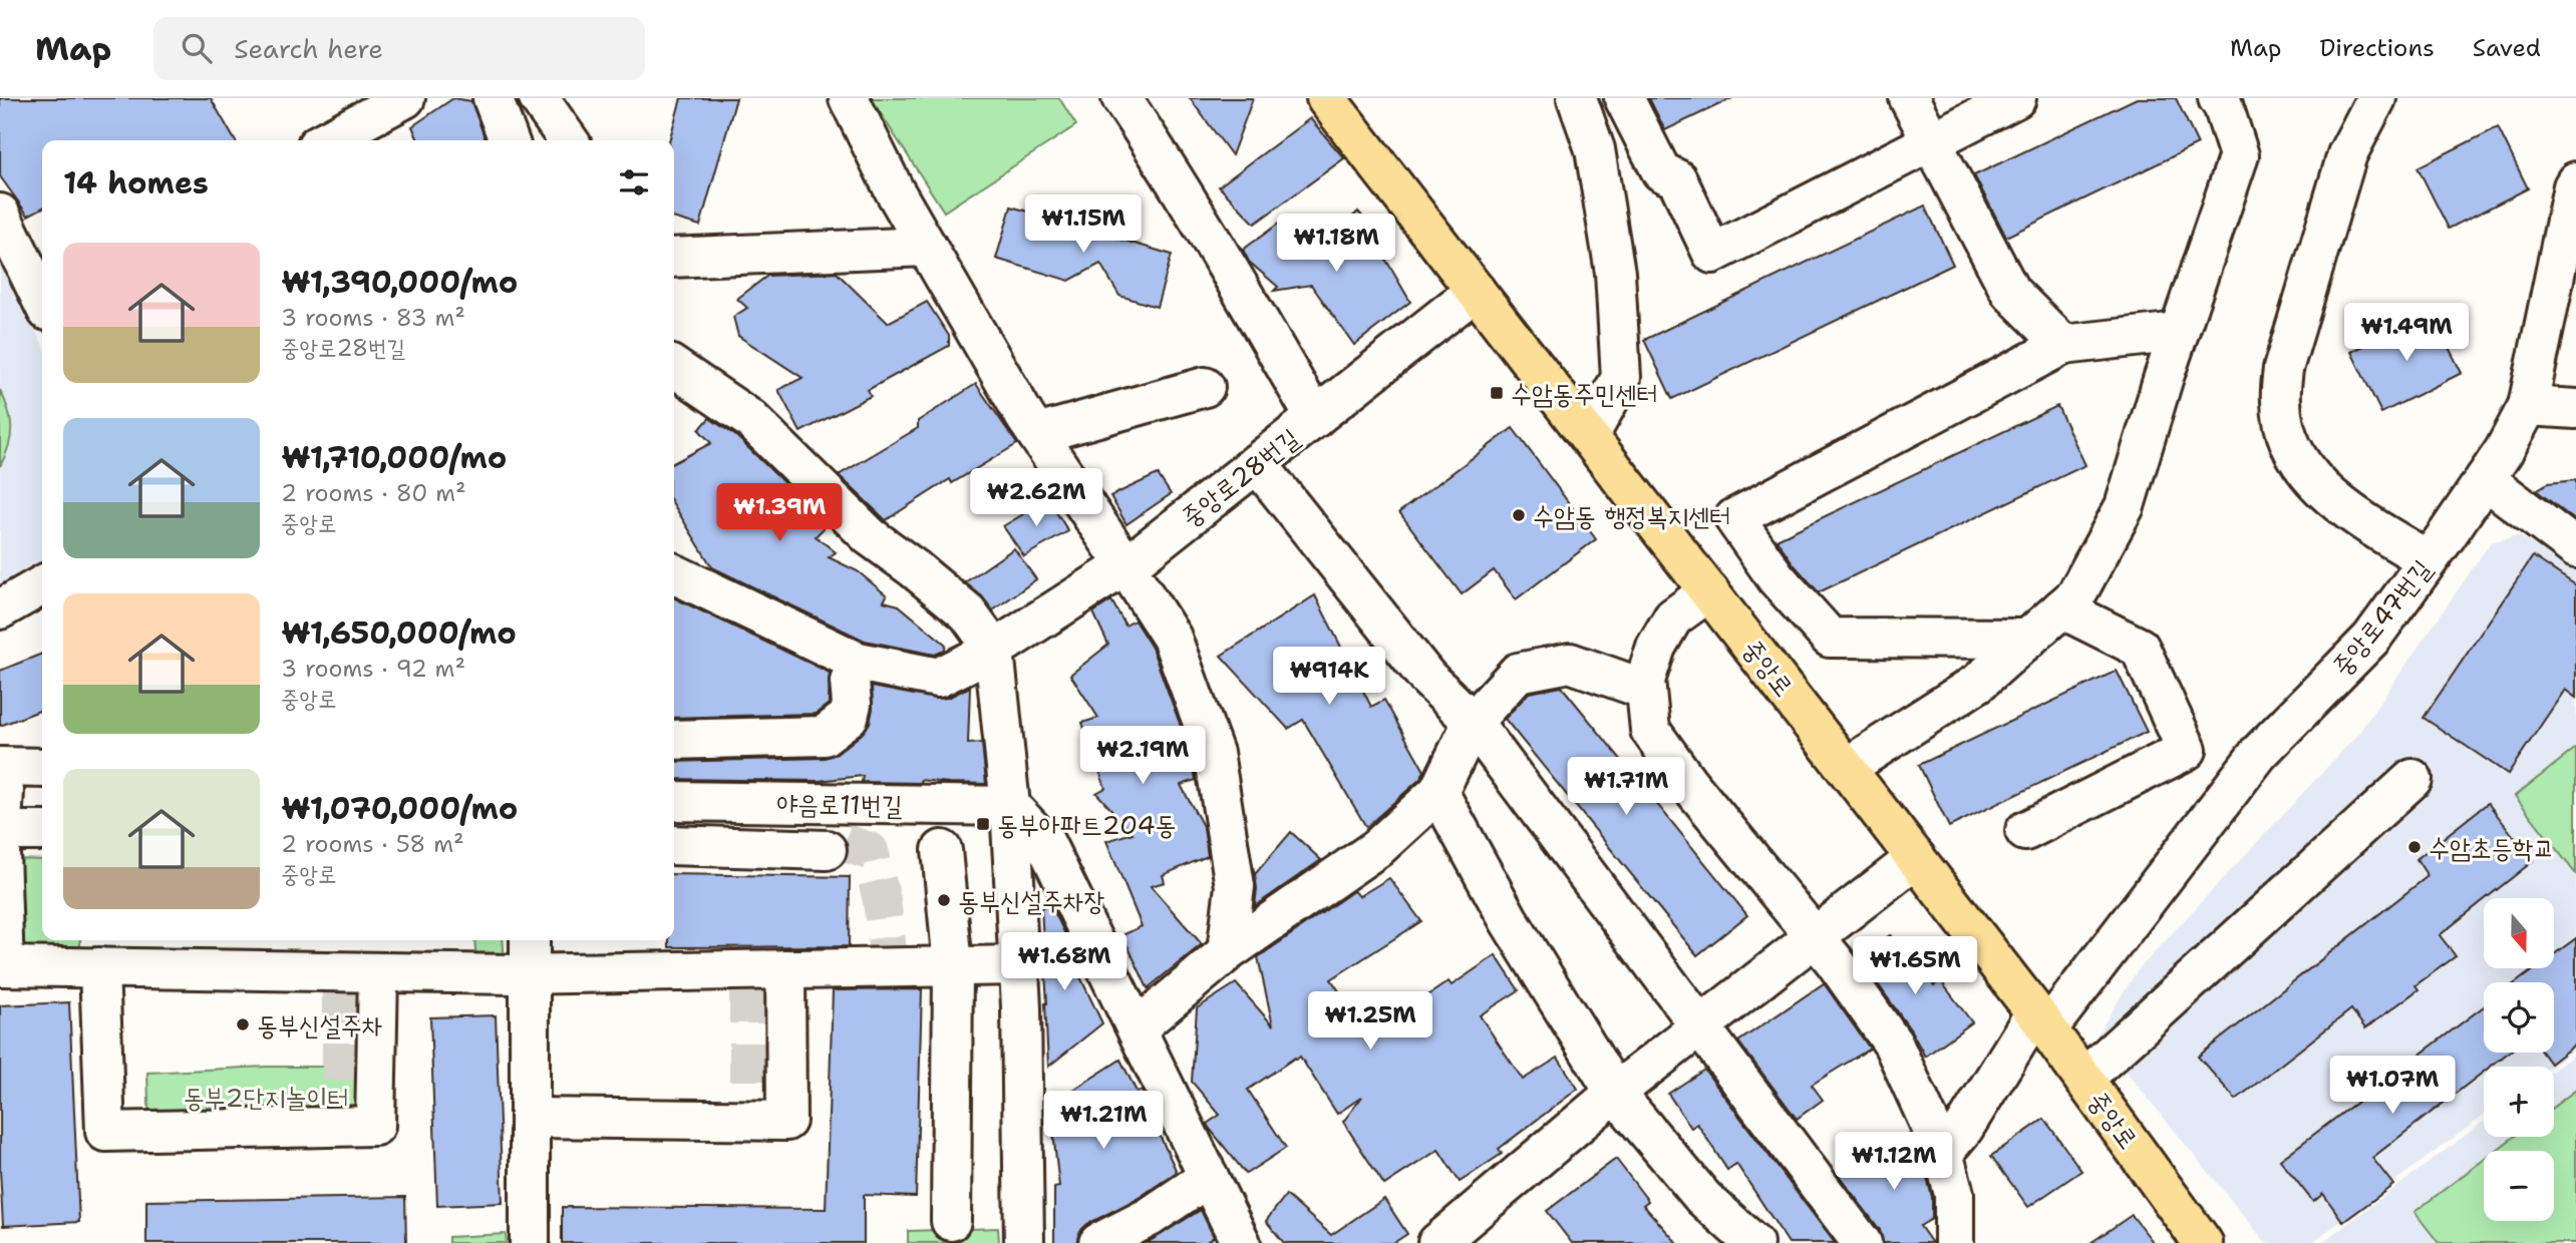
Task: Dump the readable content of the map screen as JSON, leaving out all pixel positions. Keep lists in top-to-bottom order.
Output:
{
  "streets": {
    "main road": ["중앙로"],
    "street": ["중앙로28번길", "중앙로47번길", "야음로11번길"]
  },
  "crossings": [
    ["중앙로28번길", "중앙로"],
    ["중앙로47번길", "중앙로"]
  ],
  "parks": ["동부2단지놀이터"],
  "places": {
    "transit": ["수암동주민센터", "동부아파트204동"],
    "other": [
      "수암동 행정복지센터",
      "수암초등학교",
      "동부신설주차장",
      "동부신설주차"
    ]
  },
  "north": "bottom",
  "page": {
    "header": "Map",
    "search": "Search here",
    "nav": ["Map", "Directions", "Saved"],
    "heading": "14 homes",
    "price": [
      "₩1.15M",
      "₩1.18M",
      "₩1.49M",
      "₩2.62M",
      "₩1.39M",
      "₩914K",
      "₩2.19M",
      "₩1.71M",
      "₩1.68M",
      "₩1.65M",
      "₩1.25M",
      "₩1.07M",
      "₩1.21M",
      "₩1.12M"
    ],
    "list": [
      {
        "name": "₩1,390,000/mo",
        "note": "3 rooms · 83 m² · 중앙로28번길"
      },
      {
        "name": "₩1,710,000/mo",
        "note": "2 rooms · 80 m² · 중앙로"
      },
      {
        "name": "₩1,650,000/mo",
        "note": "3 rooms · 92 m² · 중앙로"
      },
      {
        "name": "₩1,070,000/mo",
        "note": "2 rooms · 58 m² · 중앙로"
      }
    ],
    "map_buttons": ["+", "−"]
  }
}
